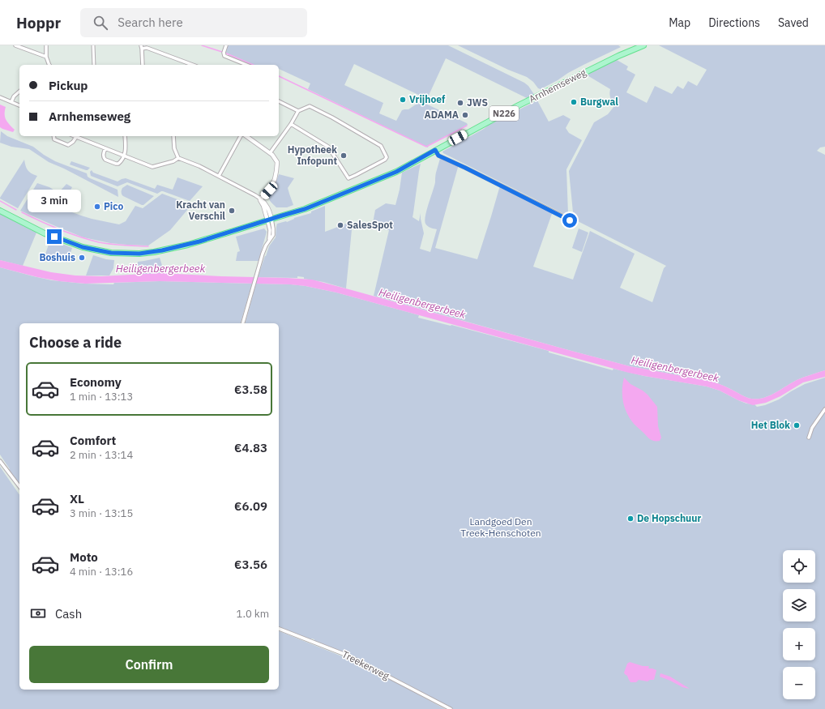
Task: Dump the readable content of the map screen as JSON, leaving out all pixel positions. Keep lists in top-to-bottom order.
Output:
{
  "streets": {
    "main road": ["Arnhemseweg", "N226"],
    "street": ["Treekerweg"]
  },
  "water": ["Heiligenbergerbeek"],
  "parks": ["Landgoed Den Treek-Henschoten"],
  "places": [
    "Vrijhoef",
    "Burgwal",
    "JWS",
    "ADAMA",
    "Hypotheek Infopunt",
    "Pico",
    "Kracht van Verschil",
    "SalesSpot",
    "Boshuis",
    "Het Blok",
    "De Hopschuur"
  ],
  "page": {
    "header": "Hoppr",
    "search": "Search here",
    "nav": ["Map", "Directions", "Saved"],
    "banner": ["Pickup", "Arnhemseweg"],
    "bubble": "3 min",
    "heading": "Choose a ride",
    "list": [
      {
        "name": "Economy",
        "note": "1 min · 13:13",
        "value": "€3.58"
      },
      {
        "name": "Comfort",
        "note": "2 min · 13:14",
        "value": "€4.83"
      },
      {
        "name": "XL",
        "note": "3 min · 13:15",
        "value": "€6.09"
      },
      {
        "name": "Moto",
        "note": "4 min · 13:16",
        "value": "€3.56"
      }
    ],
    "map_buttons": ["+", "−"],
    "pay": ["Cash", "1.0 km"],
    "buttons": "Confirm"
  }
}
